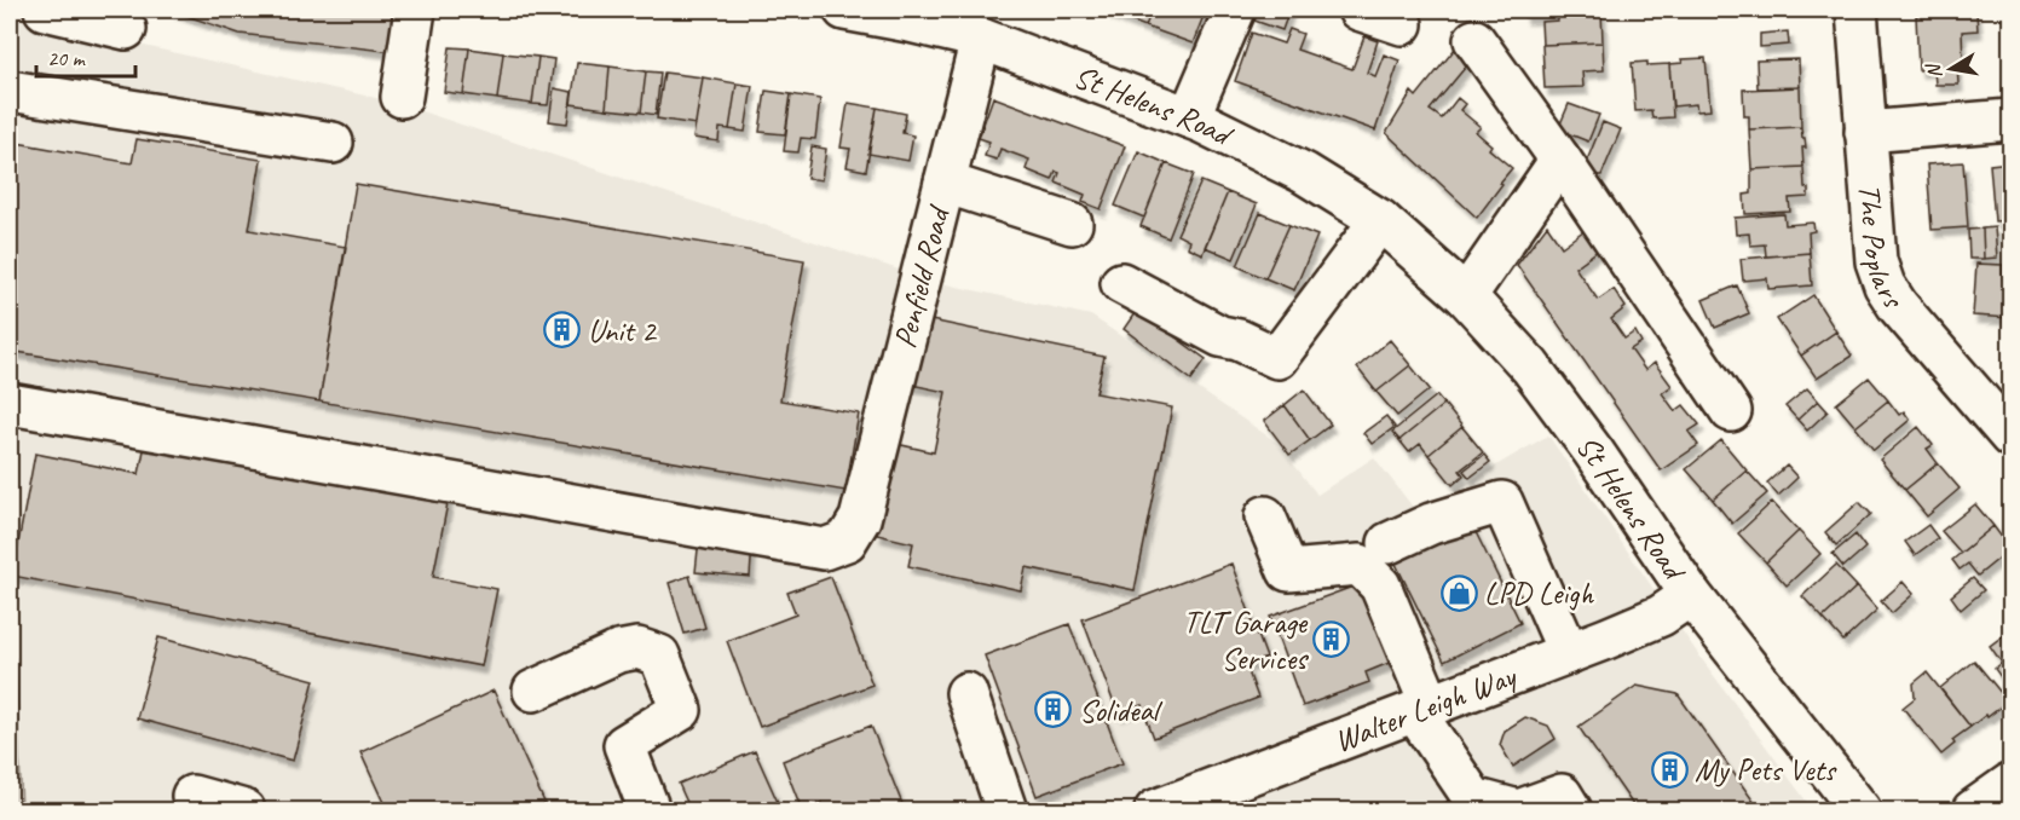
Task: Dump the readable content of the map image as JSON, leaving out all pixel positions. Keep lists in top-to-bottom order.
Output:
{
  "streets": {
    "street": [
      "St Helens Road",
      "The Poplars",
      "Penfield Road",
      "Walter Leigh Way"
    ]
  },
  "crossings": [
    ["St Helens Road", "Penfield Road"],
    ["St Helens Road", "Walter Leigh Way"]
  ],
  "places": {
    "building": [
      "Unit 2",
      "TLT Garage Services",
      "Solideal",
      "My Pets Vets"
    ],
    "shop": ["LPD Leigh"]
  },
  "scale_bar": "20 m",
  "north": "left"
}
